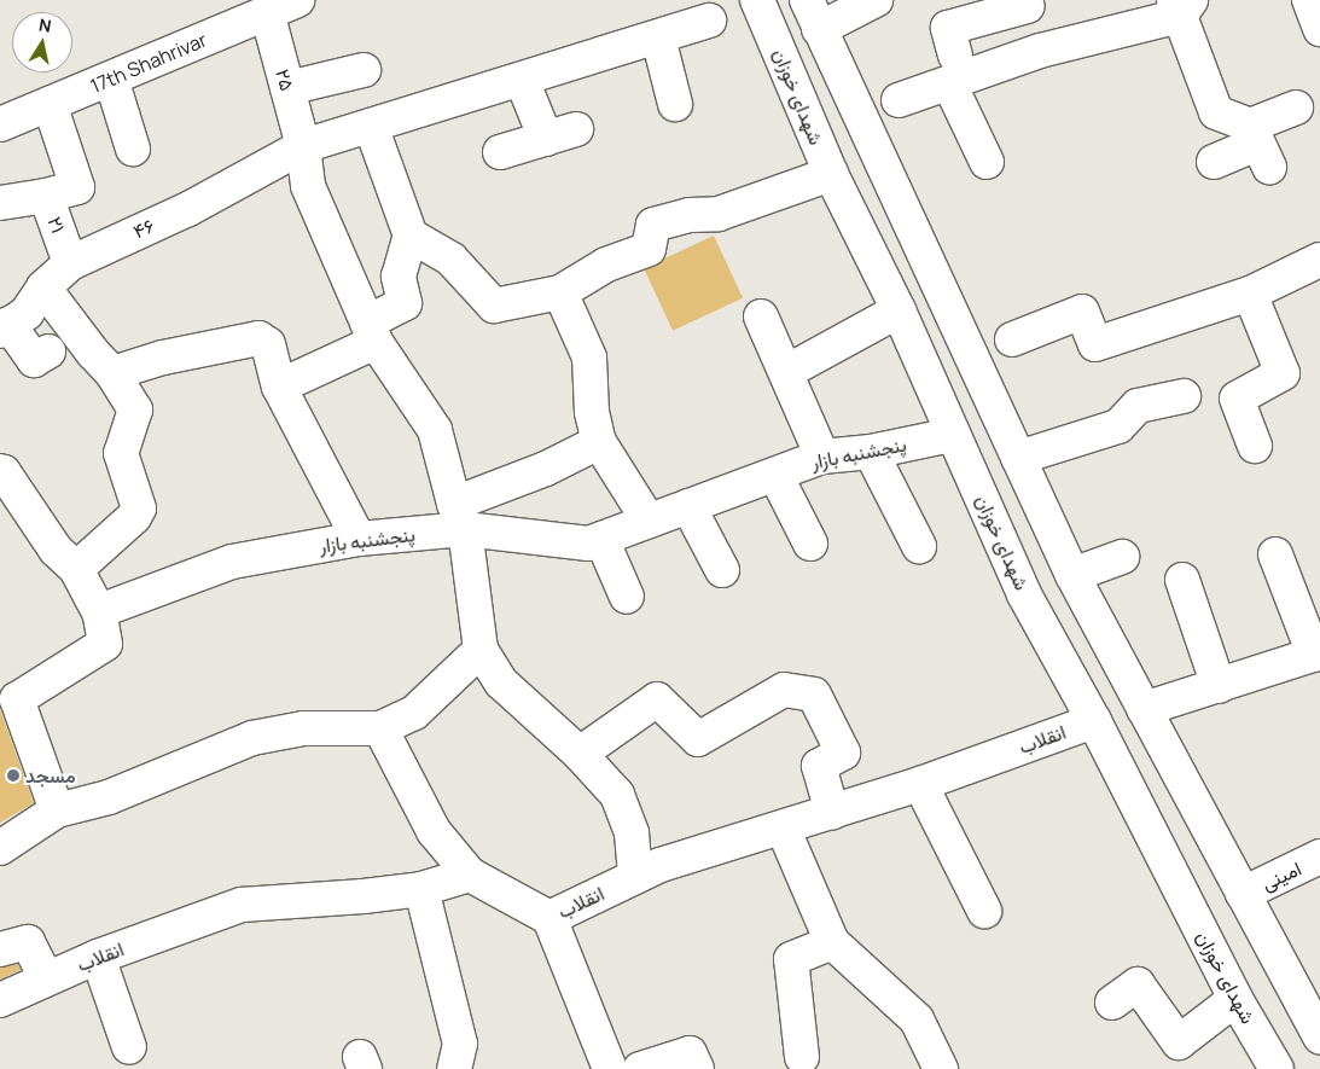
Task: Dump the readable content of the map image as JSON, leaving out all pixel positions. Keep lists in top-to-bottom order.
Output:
{
  "streets": {
    "street": [
      "17th Shahrivar",
      "۲۵",
      "شهدای خوزان",
      "۲۱",
      "۴۶",
      "پنجشنبه بازار",
      "انقلاب",
      "امینی"
    ]
  },
  "crossings": [
    ["17th Shahrivar", "۲۵"],
    ["۲۵", "۴۶"],
    ["۲۵", "پنجشنبه بازار"],
    ["شهدای خوزان", "پنجشنبه بازار"],
    ["شهدای خوزان", "انقلاب"],
    ["۲۱", "۴۶"]
  ],
  "places": ["مسجد"],
  "north": "top"
}
